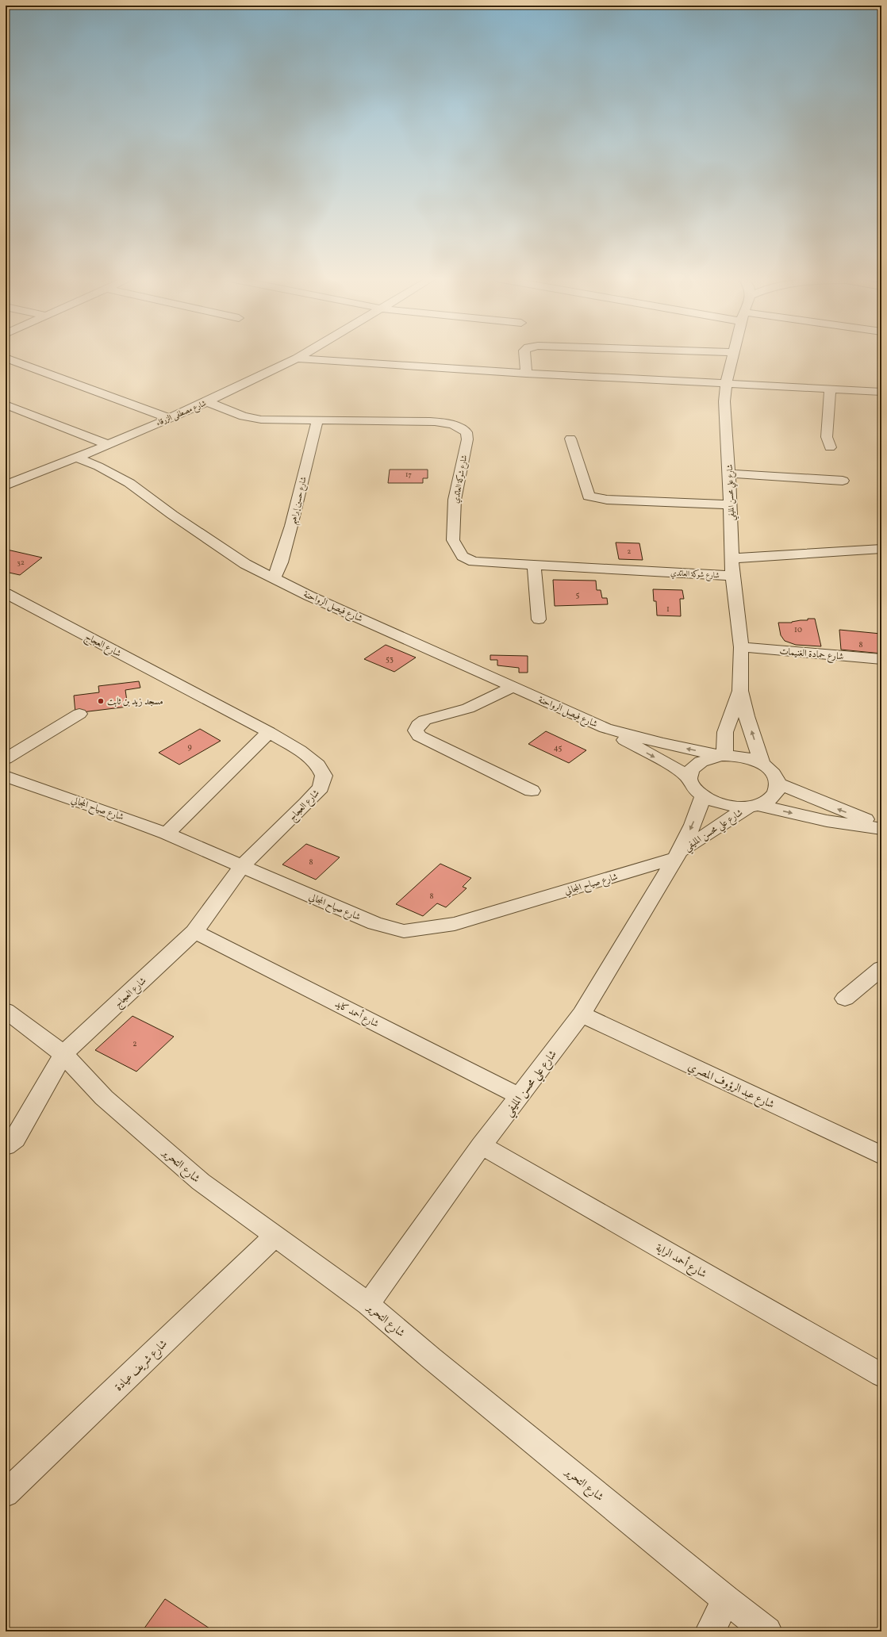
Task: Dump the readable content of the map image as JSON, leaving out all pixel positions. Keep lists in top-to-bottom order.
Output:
{
  "streets": {
    "street": [
      "شارع مصطفى الزرقاء",
      "شارع شوكة العائدي",
      "شارع علي محسن المليفي",
      "شارع حسين إبراهيم",
      "شارع فيصل الرواحنة",
      "شارع العجاج",
      "شارع حمادة الغنيمات",
      "شارع صياح المجالي",
      "شارع أحمد كايد",
      "شارع عبد الرؤوف المصري",
      "شارع التحرير",
      "شارع أحمد الراية",
      "شارع شريف عيادة"
    ]
  },
  "crossings": [
    ["شارع مصطفى الزرقاء", "شارع شوكة العائدي"],
    ["شارع مصطفى الزرقاء", "شارع فيصل الرواحنة"],
    ["شارع شوكة العائدي", "شارع علي محسن المليفي"],
    ["شارع شوكة العائدي", "شارع حسين إبراهيم"],
    ["شارع علي محسن المليفي", "شارع فيصل الرواحنة"],
    ["شارع علي محسن المليفي", "شارع حمادة الغنيمات"],
    ["شارع علي محسن المليفي", "شارع صياح المجالي"],
    ["شارع علي محسن المليفي", "شارع أحمد كايد"],
    ["شارع علي محسن المليفي", "شارع عبد الرؤوف المصري"],
    ["شارع علي محسن المليفي", "شارع التحرير"],
    ["شارع علي محسن المليفي", "شارع أحمد الراية"],
    ["شارع حسين إبراهيم", "شارع فيصل الرواحنة"],
    ["شارع العجاج", "شارع صياح المجالي"],
    ["شارع العجاج", "شارع أحمد كايد"],
    ["شارع العجاج", "شارع التحرير"],
    ["شارع التحرير", "شارع شريف عيادة"]
  ],
  "places": ["مسجد زيد بن ثابت"],
  "house_numbers": [
    "17",
    "2",
    "32",
    "5",
    "1",
    "10",
    "8",
    "53",
    "9",
    "45",
    "8",
    "8",
    "2"
  ]
}
